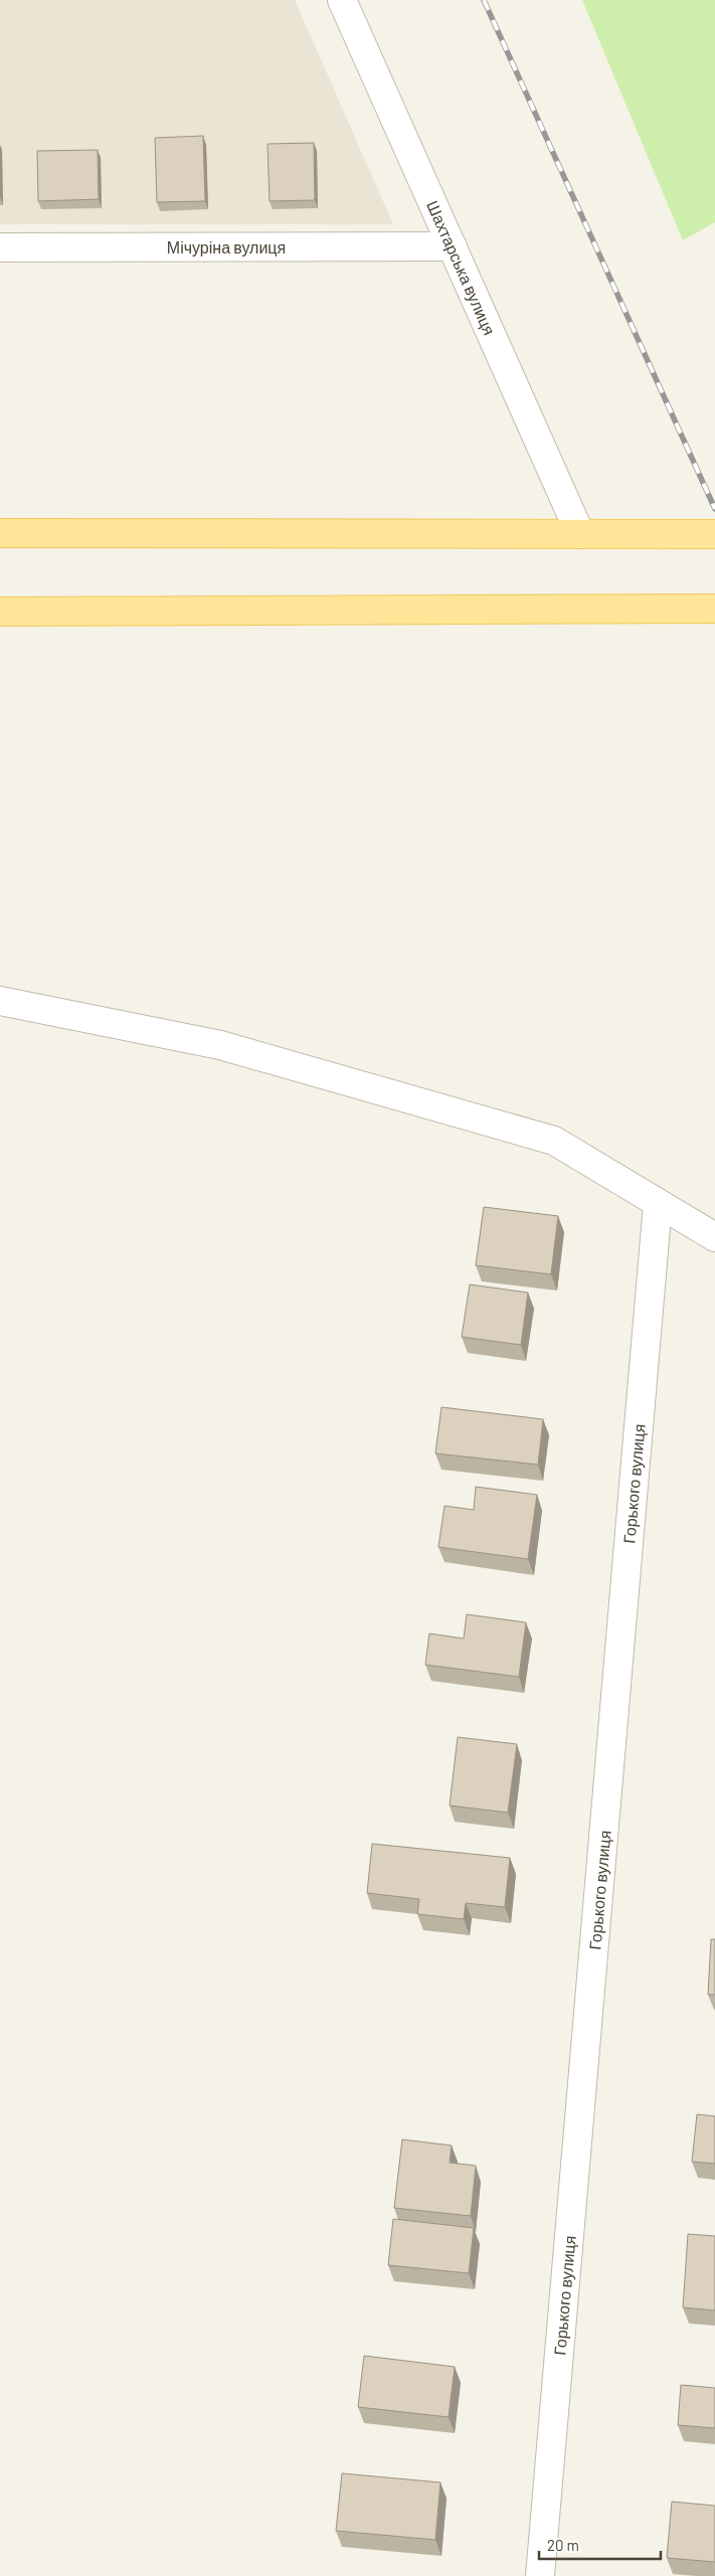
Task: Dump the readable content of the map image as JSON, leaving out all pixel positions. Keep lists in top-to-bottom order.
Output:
{
  "streets": {
    "street": ["Мічуріна вулиця", "Шахтарська вулиця", "Горького вулиця"]
  },
  "crossings": [
    ["Мічуріна вулиця", "Шахтарська вулиця"]
  ],
  "scale_bar": "20 m"
}
